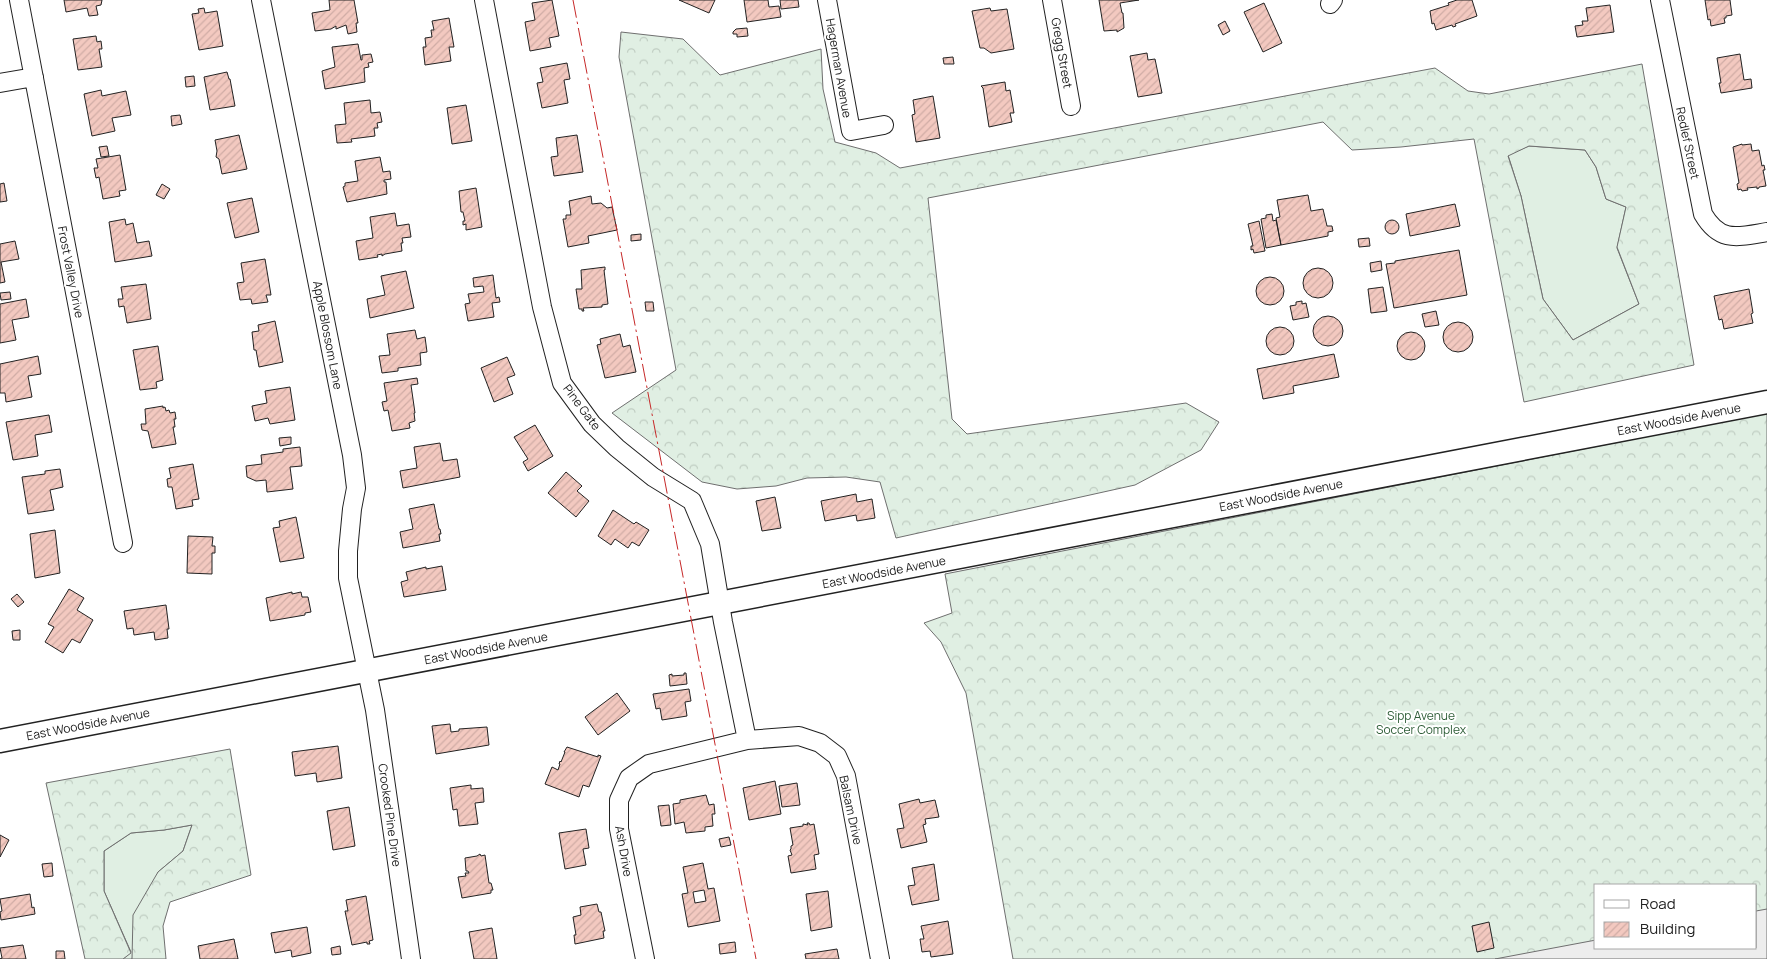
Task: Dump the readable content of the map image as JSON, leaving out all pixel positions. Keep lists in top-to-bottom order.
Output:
{
  "streets": {
    "main road": ["East Woodside Avenue"],
    "street": [
      "Gregg Street",
      "Hagerman Avenue",
      "Redlef Street",
      "Frost Valley Drive",
      "Apple Blossom Lane",
      "Pine Gate",
      "Balsam Drive",
      "Crooked Pine Drive",
      "Ash Drive"
    ]
  },
  "crossings": [
    ["Apple Blossom Lane", "East Woodside Avenue"],
    ["Apple Blossom Lane", "Crooked Pine Drive"],
    ["Pine Gate", "East Woodside Avenue"],
    ["Pine Gate", "Balsam Drive"],
    ["Pine Gate", "Ash Drive"],
    ["East Woodside Avenue", "Crooked Pine Drive"],
    ["Balsam Drive", "Ash Drive"]
  ],
  "parks": ["Sipp Avenue Soccer Complex"],
  "legend": ["Road", "Building"]
}
